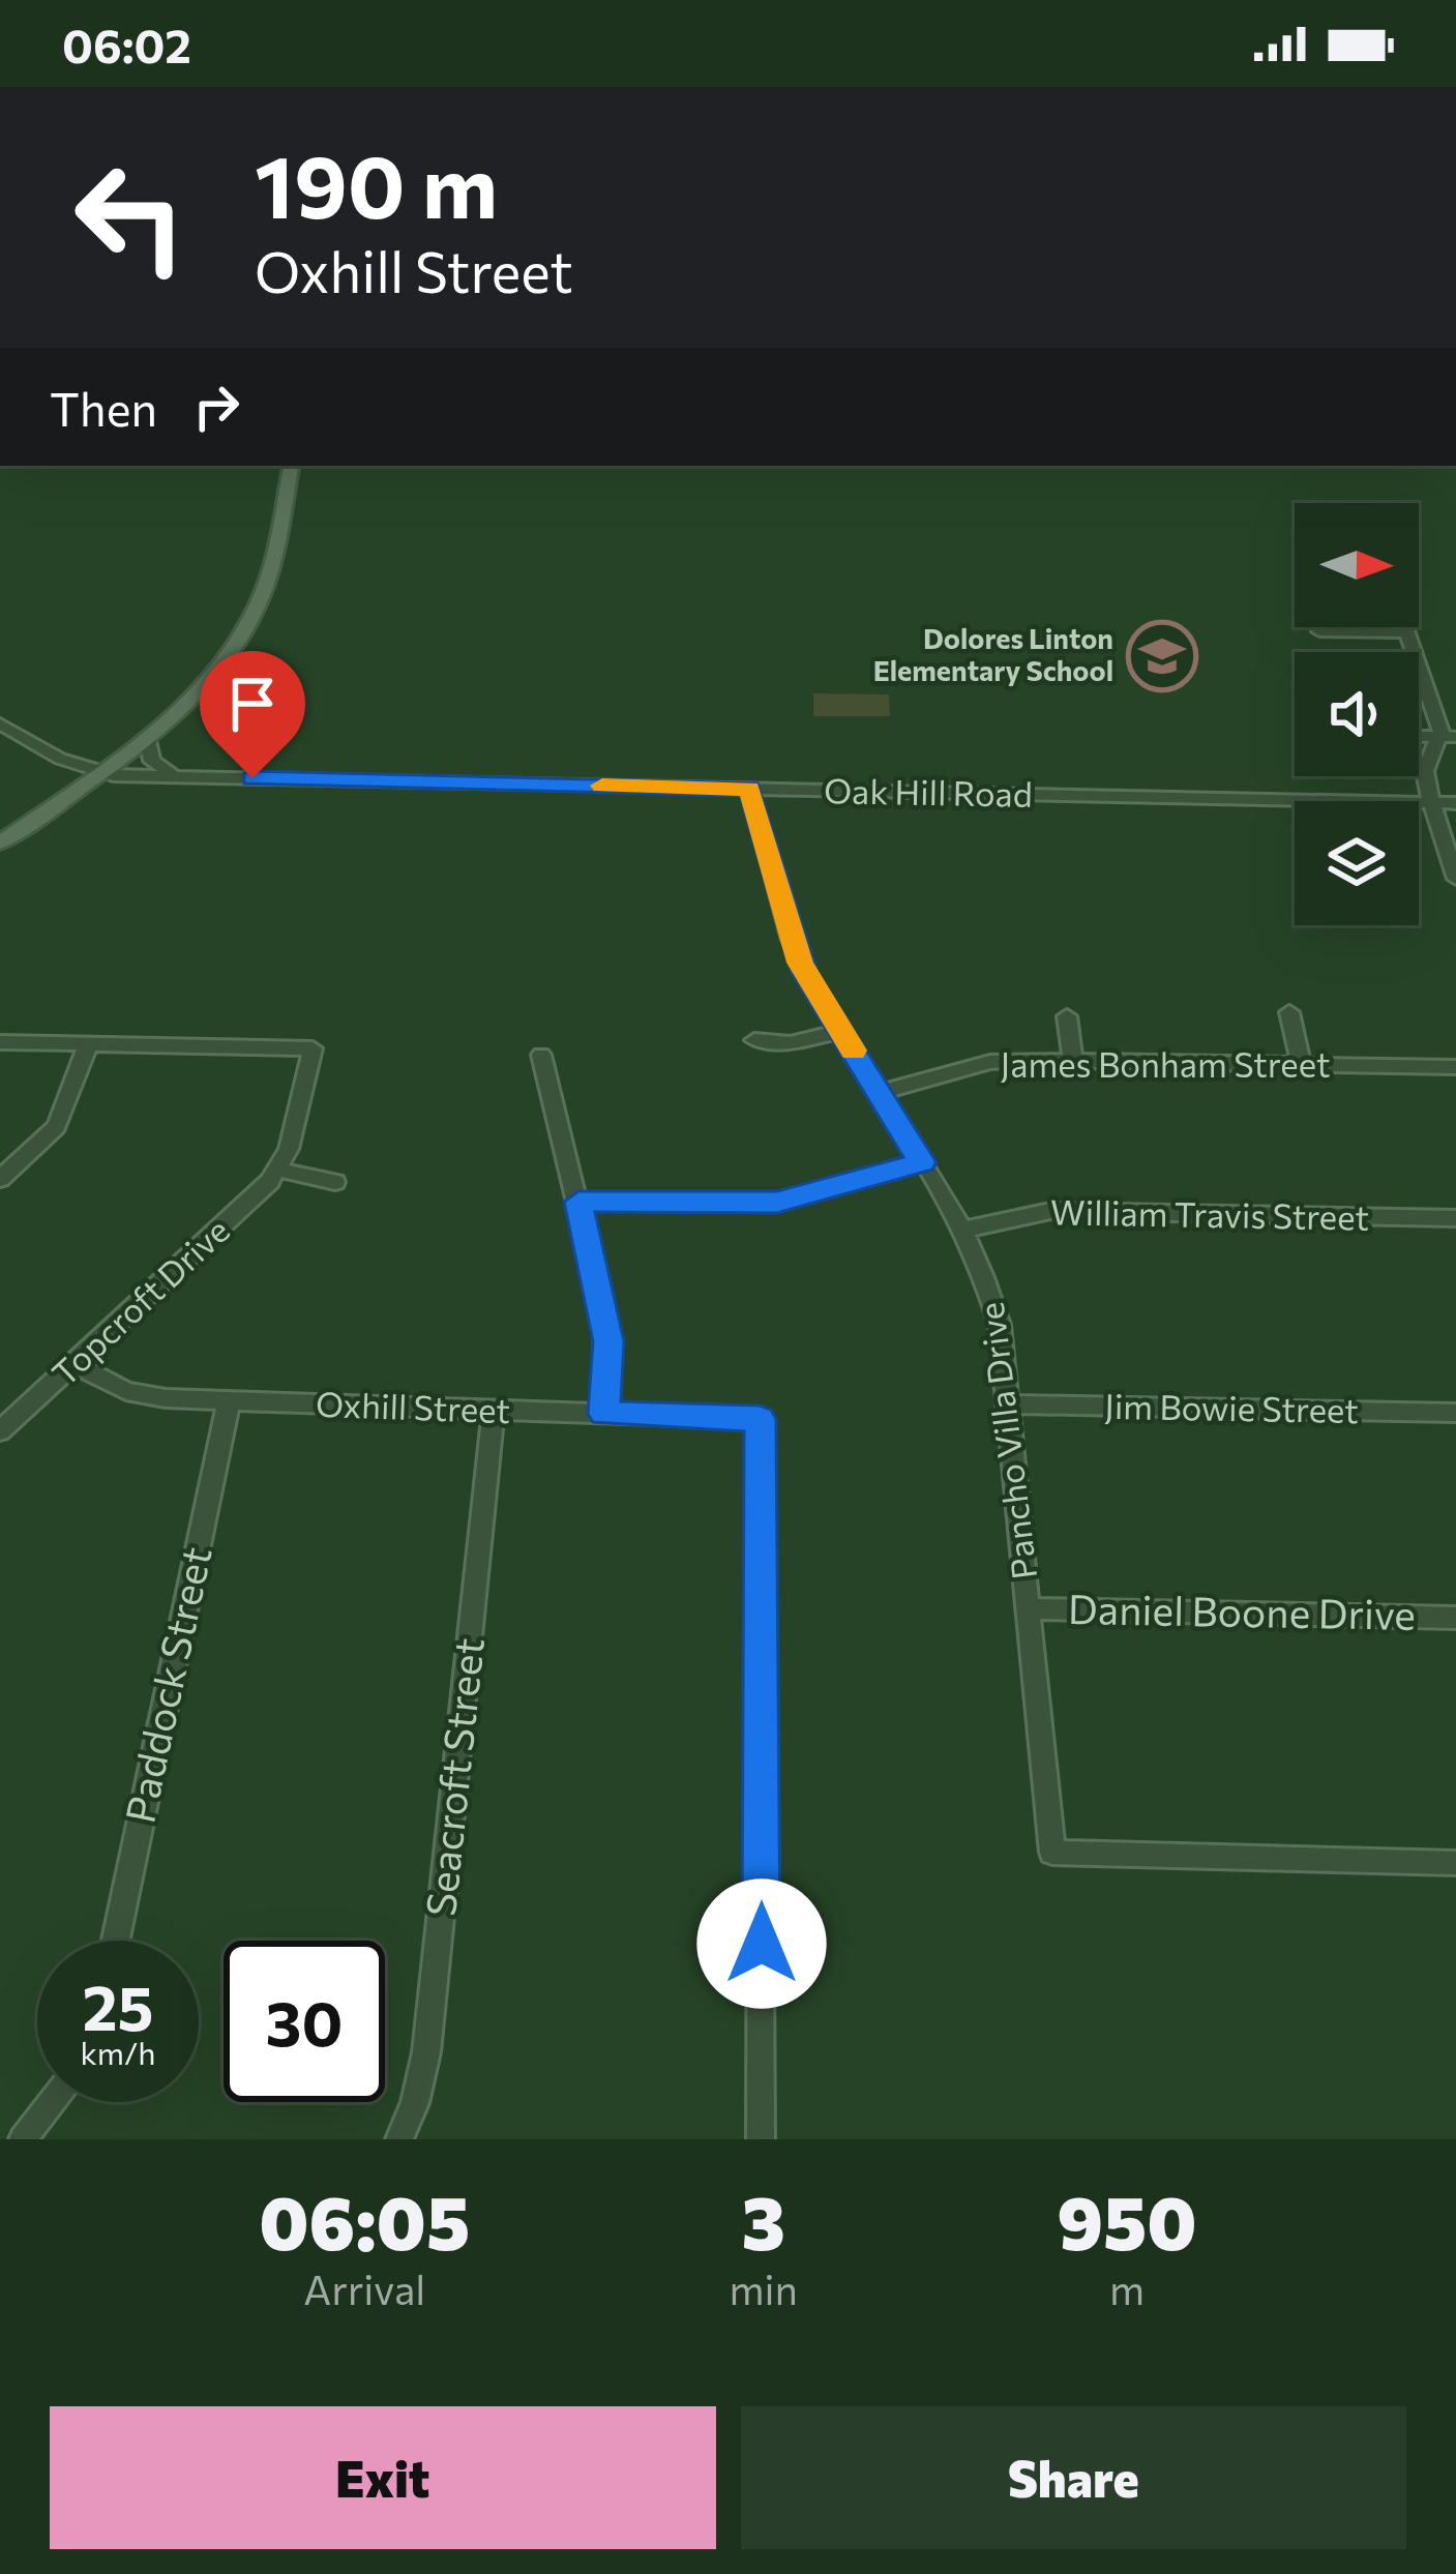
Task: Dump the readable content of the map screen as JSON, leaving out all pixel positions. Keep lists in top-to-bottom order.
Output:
{
  "streets": {
    "street": [
      "Oak Hill Road",
      "James Bonham Street",
      "William Travis Street",
      "Topcroft Drive",
      "Oxhill Street",
      "Jim Bowie Street",
      "Pancho Villa Drive",
      "Daniel Boone Drive",
      "Paddock Street",
      "Seacroft Street"
    ]
  },
  "crossings": [
    ["Oak Hill Road", "Pancho Villa Drive"],
    ["James Bonham Street", "Pancho Villa Drive"],
    ["William Travis Street", "Pancho Villa Drive"],
    ["Topcroft Drive", "Oxhill Street"],
    ["Oxhill Street", "Paddock Street"],
    ["Oxhill Street", "Seacroft Street"],
    ["Jim Bowie Street", "Pancho Villa Drive"],
    ["Pancho Villa Drive", "Daniel Boone Drive"]
  ],
  "places": {
    "school or university": ["Dolores Linton Elementary School"]
  },
  "north": "right",
  "page": {
    "status": "06:02",
    "turn": ["190 m", "Oxhill Street"],
    "then": "Then",
    "speed": "25 km/h",
    "limit": "30",
    "eta": [
      "06:05",
      "Arrival",
      "3",
      "min",
      "950",
      "m"
    ],
    "buttons": ["Exit", "Share"]
  }
}
